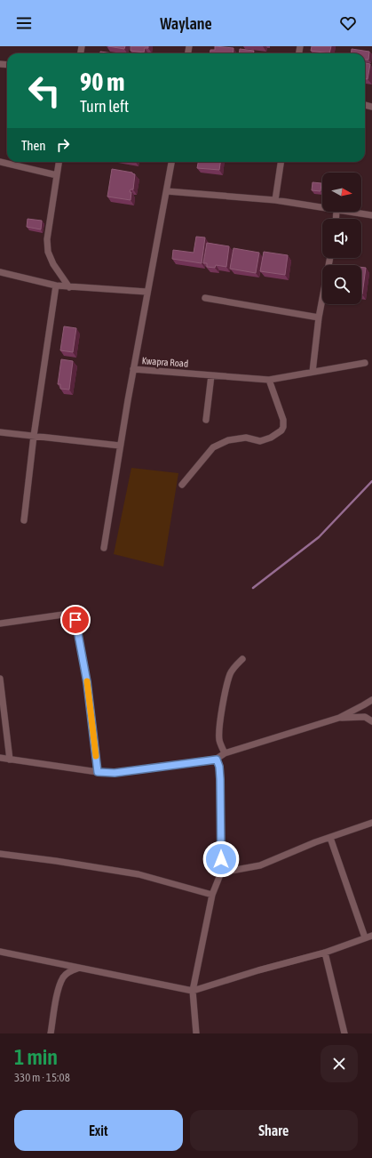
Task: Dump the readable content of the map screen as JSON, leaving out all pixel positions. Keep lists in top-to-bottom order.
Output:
{
  "streets": {
    "street": ["Kwapra Road"]
  },
  "north": "right",
  "page": {
    "header": "Waylane",
    "turn": ["90 m", "Turn left"],
    "then": "Then",
    "heading": ["1 min", "330 m · 15:08"],
    "buttons": ["Exit", "Share"]
  }
}
